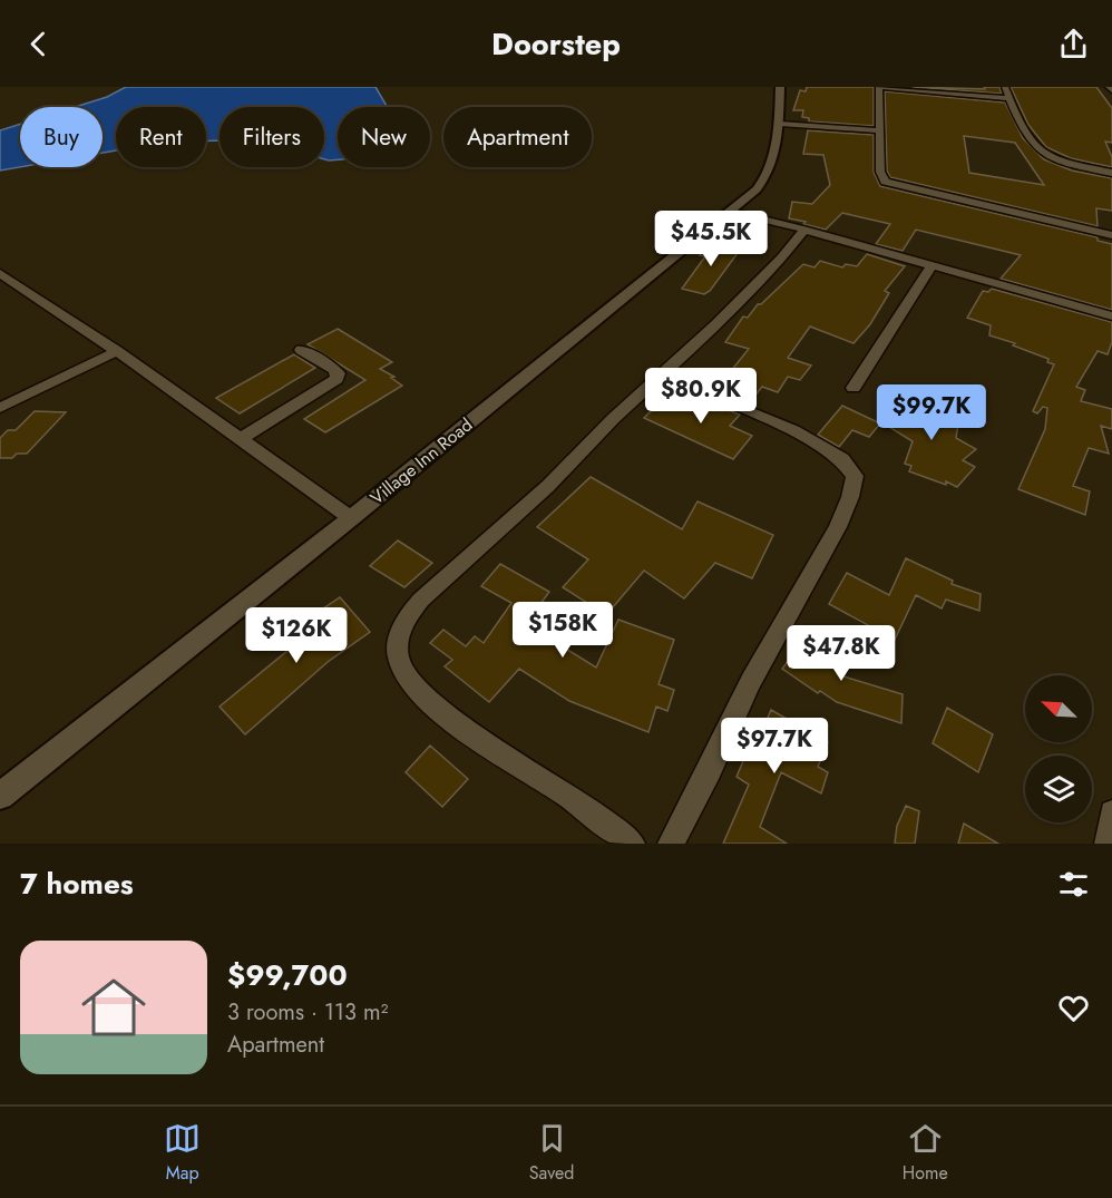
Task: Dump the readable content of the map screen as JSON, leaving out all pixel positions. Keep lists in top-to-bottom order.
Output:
{
  "streets": {
    "street": ["Village Inn Road"]
  },
  "north": "top left",
  "page": {
    "header": "Doorstep",
    "chip": [
      "Buy",
      "Rent",
      "Filters",
      "New",
      "Apartment"
    ],
    "price": [
      "$45.5K",
      "$80.9K",
      "$99.7K",
      "$158K",
      "$126K",
      "$47.8K",
      "$97.7K"
    ],
    "heading": "7 homes",
    "list": [
      {
        "name": "$99,700",
        "note": "3 rooms · 113 m² · Apartment"
      }
    ],
    "tabs": ["Map", "Saved", "Home"]
  }
}
